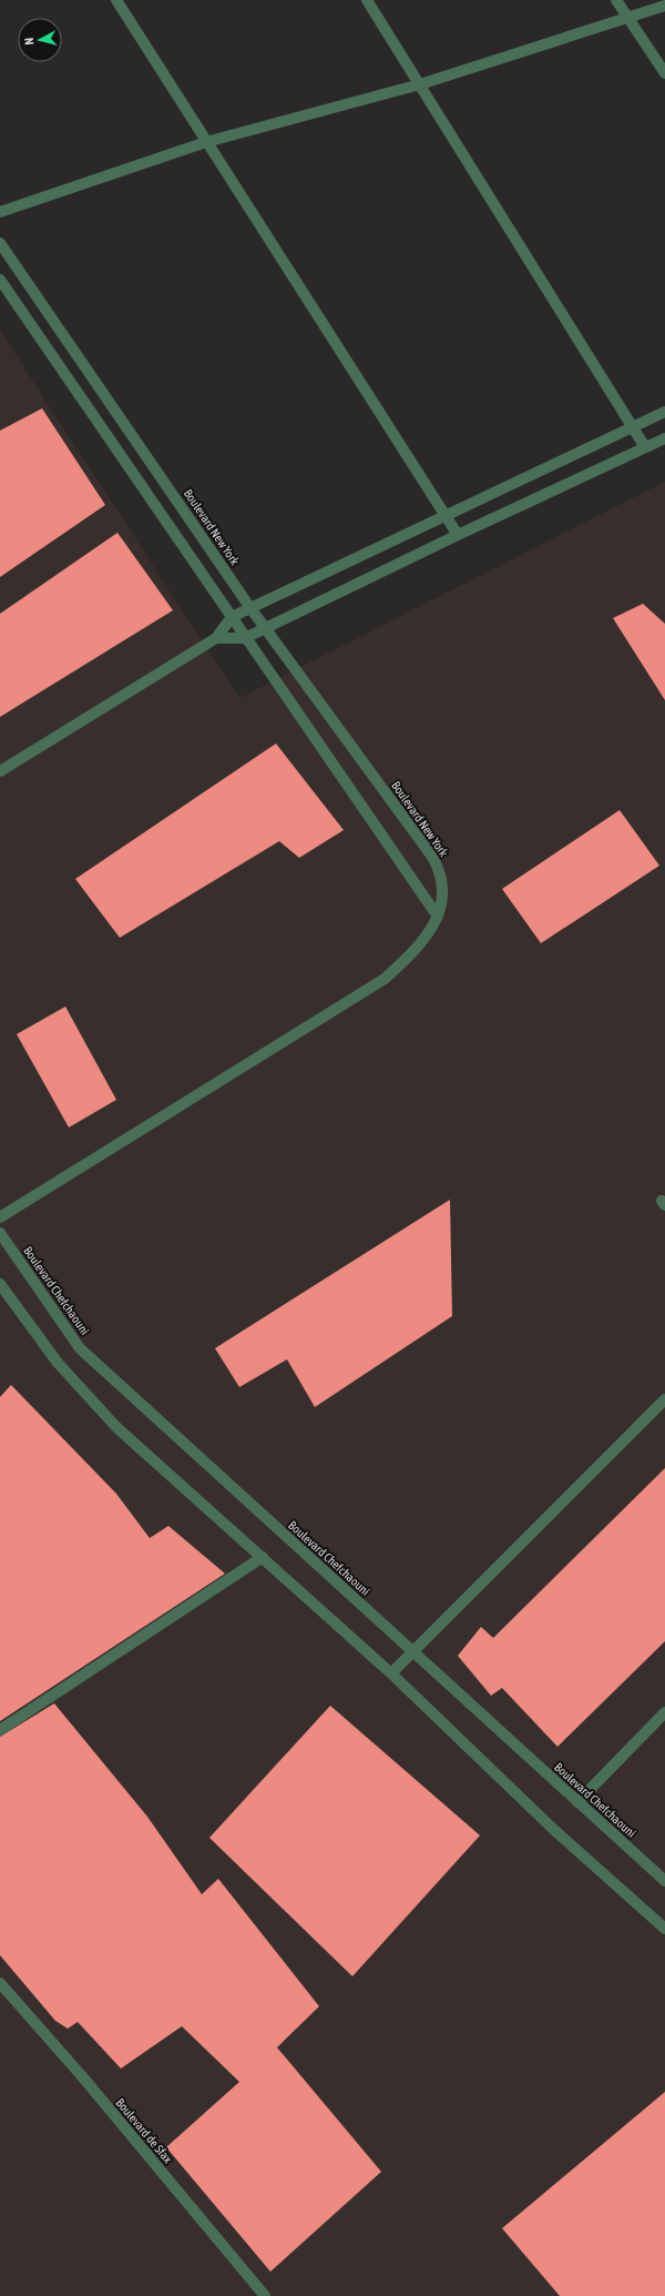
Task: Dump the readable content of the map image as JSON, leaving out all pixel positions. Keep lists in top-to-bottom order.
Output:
{
  "streets": {
    "street": ["Boulevard New York", "Boulevard Chefchaouni", "Boulevard de Sfax"]
  },
  "north": "left"
}
